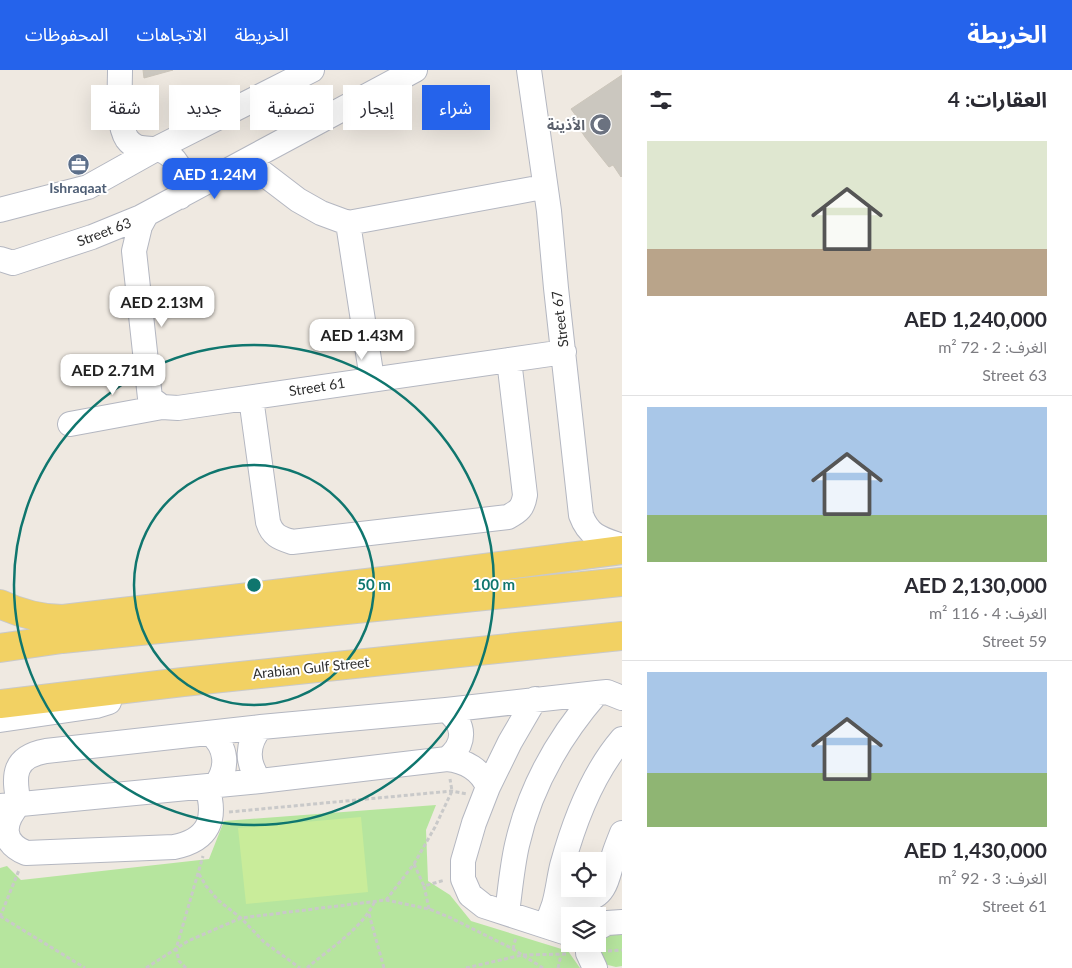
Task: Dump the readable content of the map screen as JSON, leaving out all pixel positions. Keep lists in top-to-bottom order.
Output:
{
  "streets": {
    "main road": ["Arabian Gulf Street"],
    "street": ["Street 63", "Street 67", "Street 61"]
  },
  "crossings": [
    ["Street 67", "Street 61"]
  ],
  "places": {
    "mosque": ["الأذينة"],
    "office": ["Ishraqaat"]
  },
  "page": {
    "header": "الخريطة",
    "nav": ["الخريطة", "الاتجاهات", "المحفوظات"],
    "heading": "العقارات: 4",
    "chip": [
      "شراء",
      "إيجار",
      "تصفية",
      "جديد",
      "شقة"
    ],
    "list": [
      {
        "name": "AED 1,240,000",
        "note": "الغرف: 2 · 72 m² · Street 63"
      },
      {
        "name": "AED 2,130,000",
        "note": "الغرف: 4 · 116 m² · Street 59"
      },
      {
        "name": "AED 1,430,000",
        "note": "الغرف: 3 · 92 m² · Street 61"
      }
    ],
    "price": [
      "AED 1.24M",
      "AED 2.13M",
      "AED 1.43M",
      "AED 2.71M"
    ]
  },
  "rings": ["50 m", "100 m"]
}
